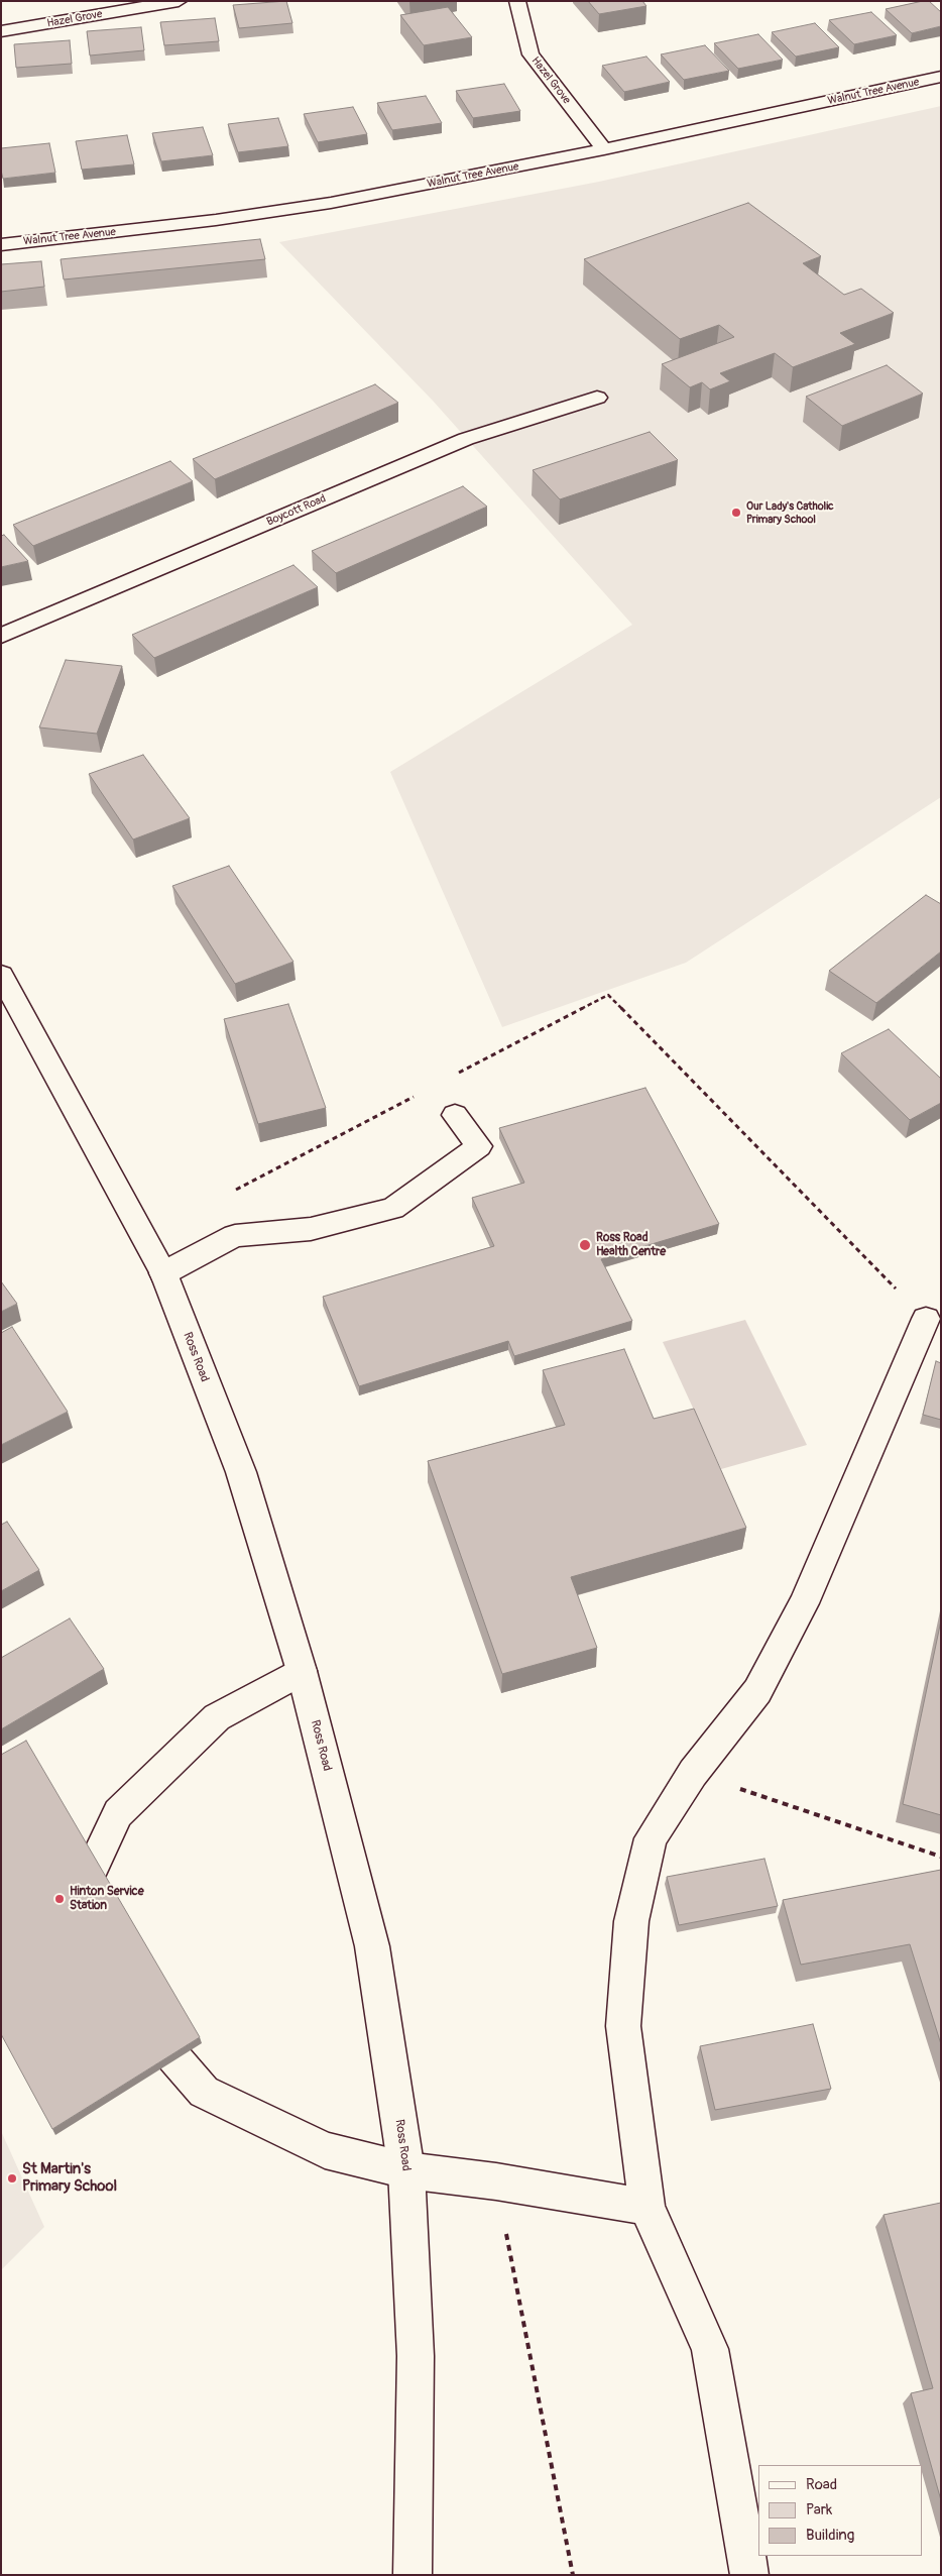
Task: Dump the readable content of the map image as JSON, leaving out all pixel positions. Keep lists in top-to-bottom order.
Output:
{
  "streets": {
    "main road": [
      "Hazel Grove",
      "Walnut Tree Avenue",
      "Boycott Road",
      "Ross Road"
    ]
  },
  "crossings": [
    ["Hazel Grove", "Walnut Tree Avenue"]
  ],
  "places": [
    "Our Lady's Catholic Primary School",
    "Ross Road Health Centre",
    "Hinton Service Station",
    "St Martin's Primary School"
  ],
  "legend": ["Road", "Park", "Building"]
}
